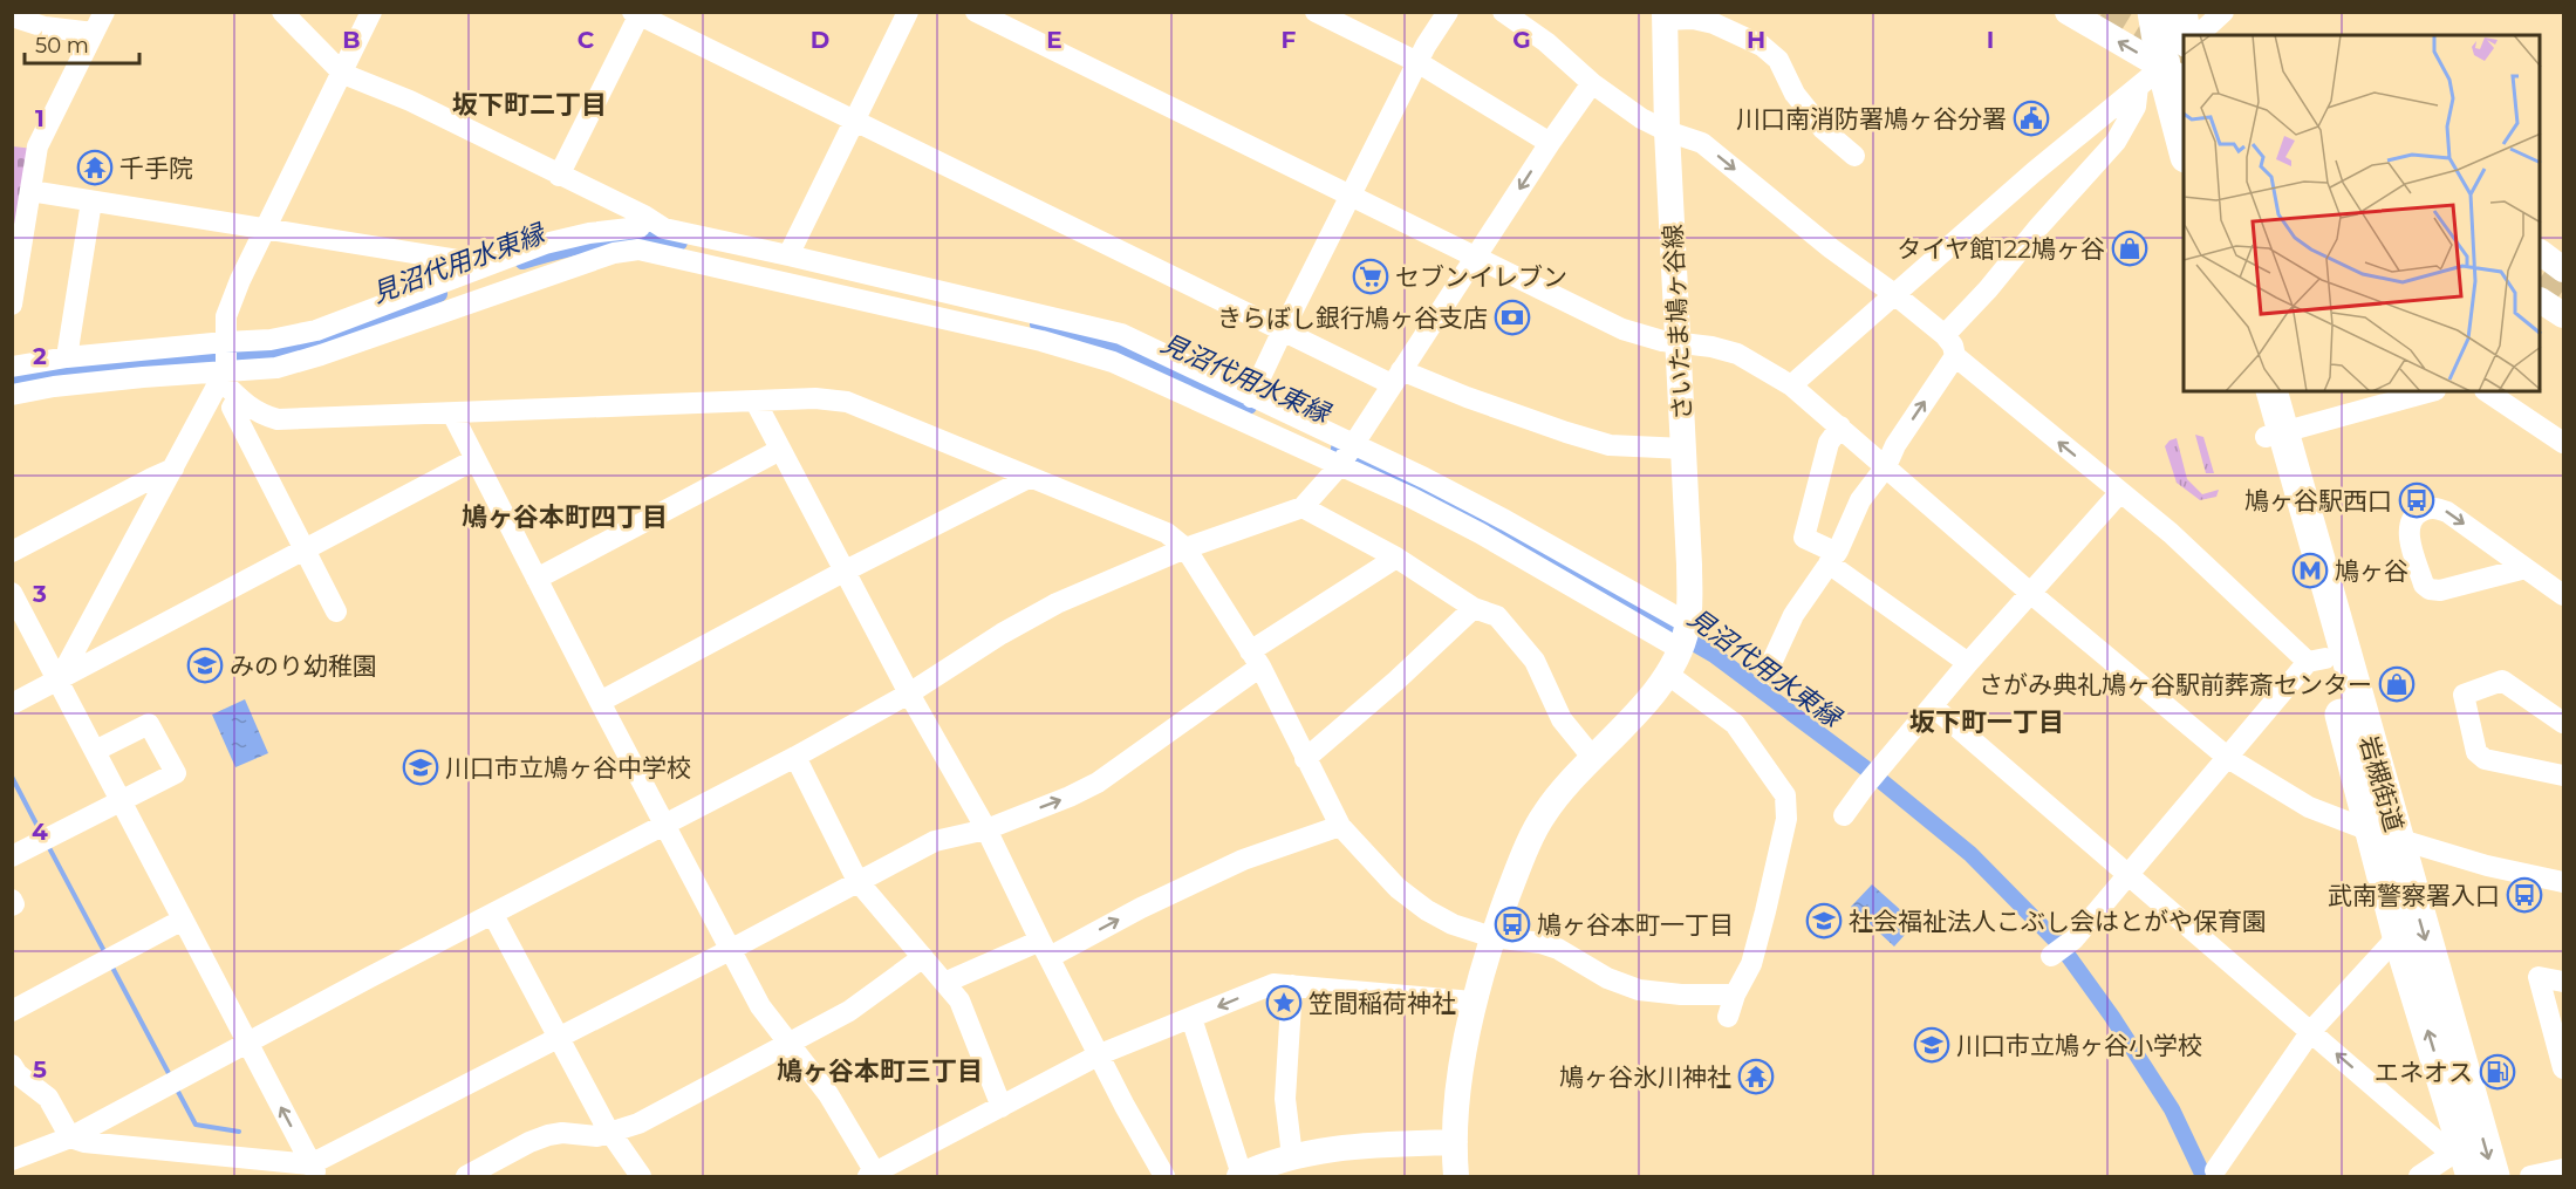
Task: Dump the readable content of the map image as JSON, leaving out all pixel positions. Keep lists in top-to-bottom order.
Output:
{
  "streets": {
    "highway": ["岩槻街道"],
    "main road": ["さいたま鳩ヶ谷線"]
  },
  "districts": [
    "坂下町二丁目",
    "鳩ヶ谷本町四丁目",
    "坂下町一丁目",
    "鳩ヶ谷本町三丁目"
  ],
  "water": ["見沼代用水東縁"],
  "places": {
    "public building": ["川口南消防署鳩ヶ谷分署"],
    "temple": ["千手院", "鳩ヶ谷氷川神社"],
    "shop": ["タイヤ館122鳩ヶ谷", "さがみ典礼鳩ヶ谷駅前葬斎センター"],
    "supermarket": ["セブンイレブン"],
    "bank": ["きらぼし銀行鳩ヶ谷支店"],
    "bus stop": ["鳩ヶ谷駅西口", "武南警察署入口", "鳩ヶ谷本町一丁目"],
    "metro station": ["鳩ヶ谷"],
    "school or university": [
      "みのり幼稚園",
      "川口市立鳩ヶ谷中学校",
      "社会福祉法人こぶし会はとがや保育園",
      "川口市立鳩ヶ谷小学校"
    ],
    "place": ["笠間稲荷神社"],
    "fuel station": ["エネオス"]
  },
  "scale_bar": "50 m",
  "grid": {
    "columns": [
      "B",
      "C",
      "D",
      "E",
      "F",
      "G",
      "H",
      "I"
    ],
    "rows": [
      "1",
      "2",
      "3",
      "4",
      "5"
    ]
  }
}
